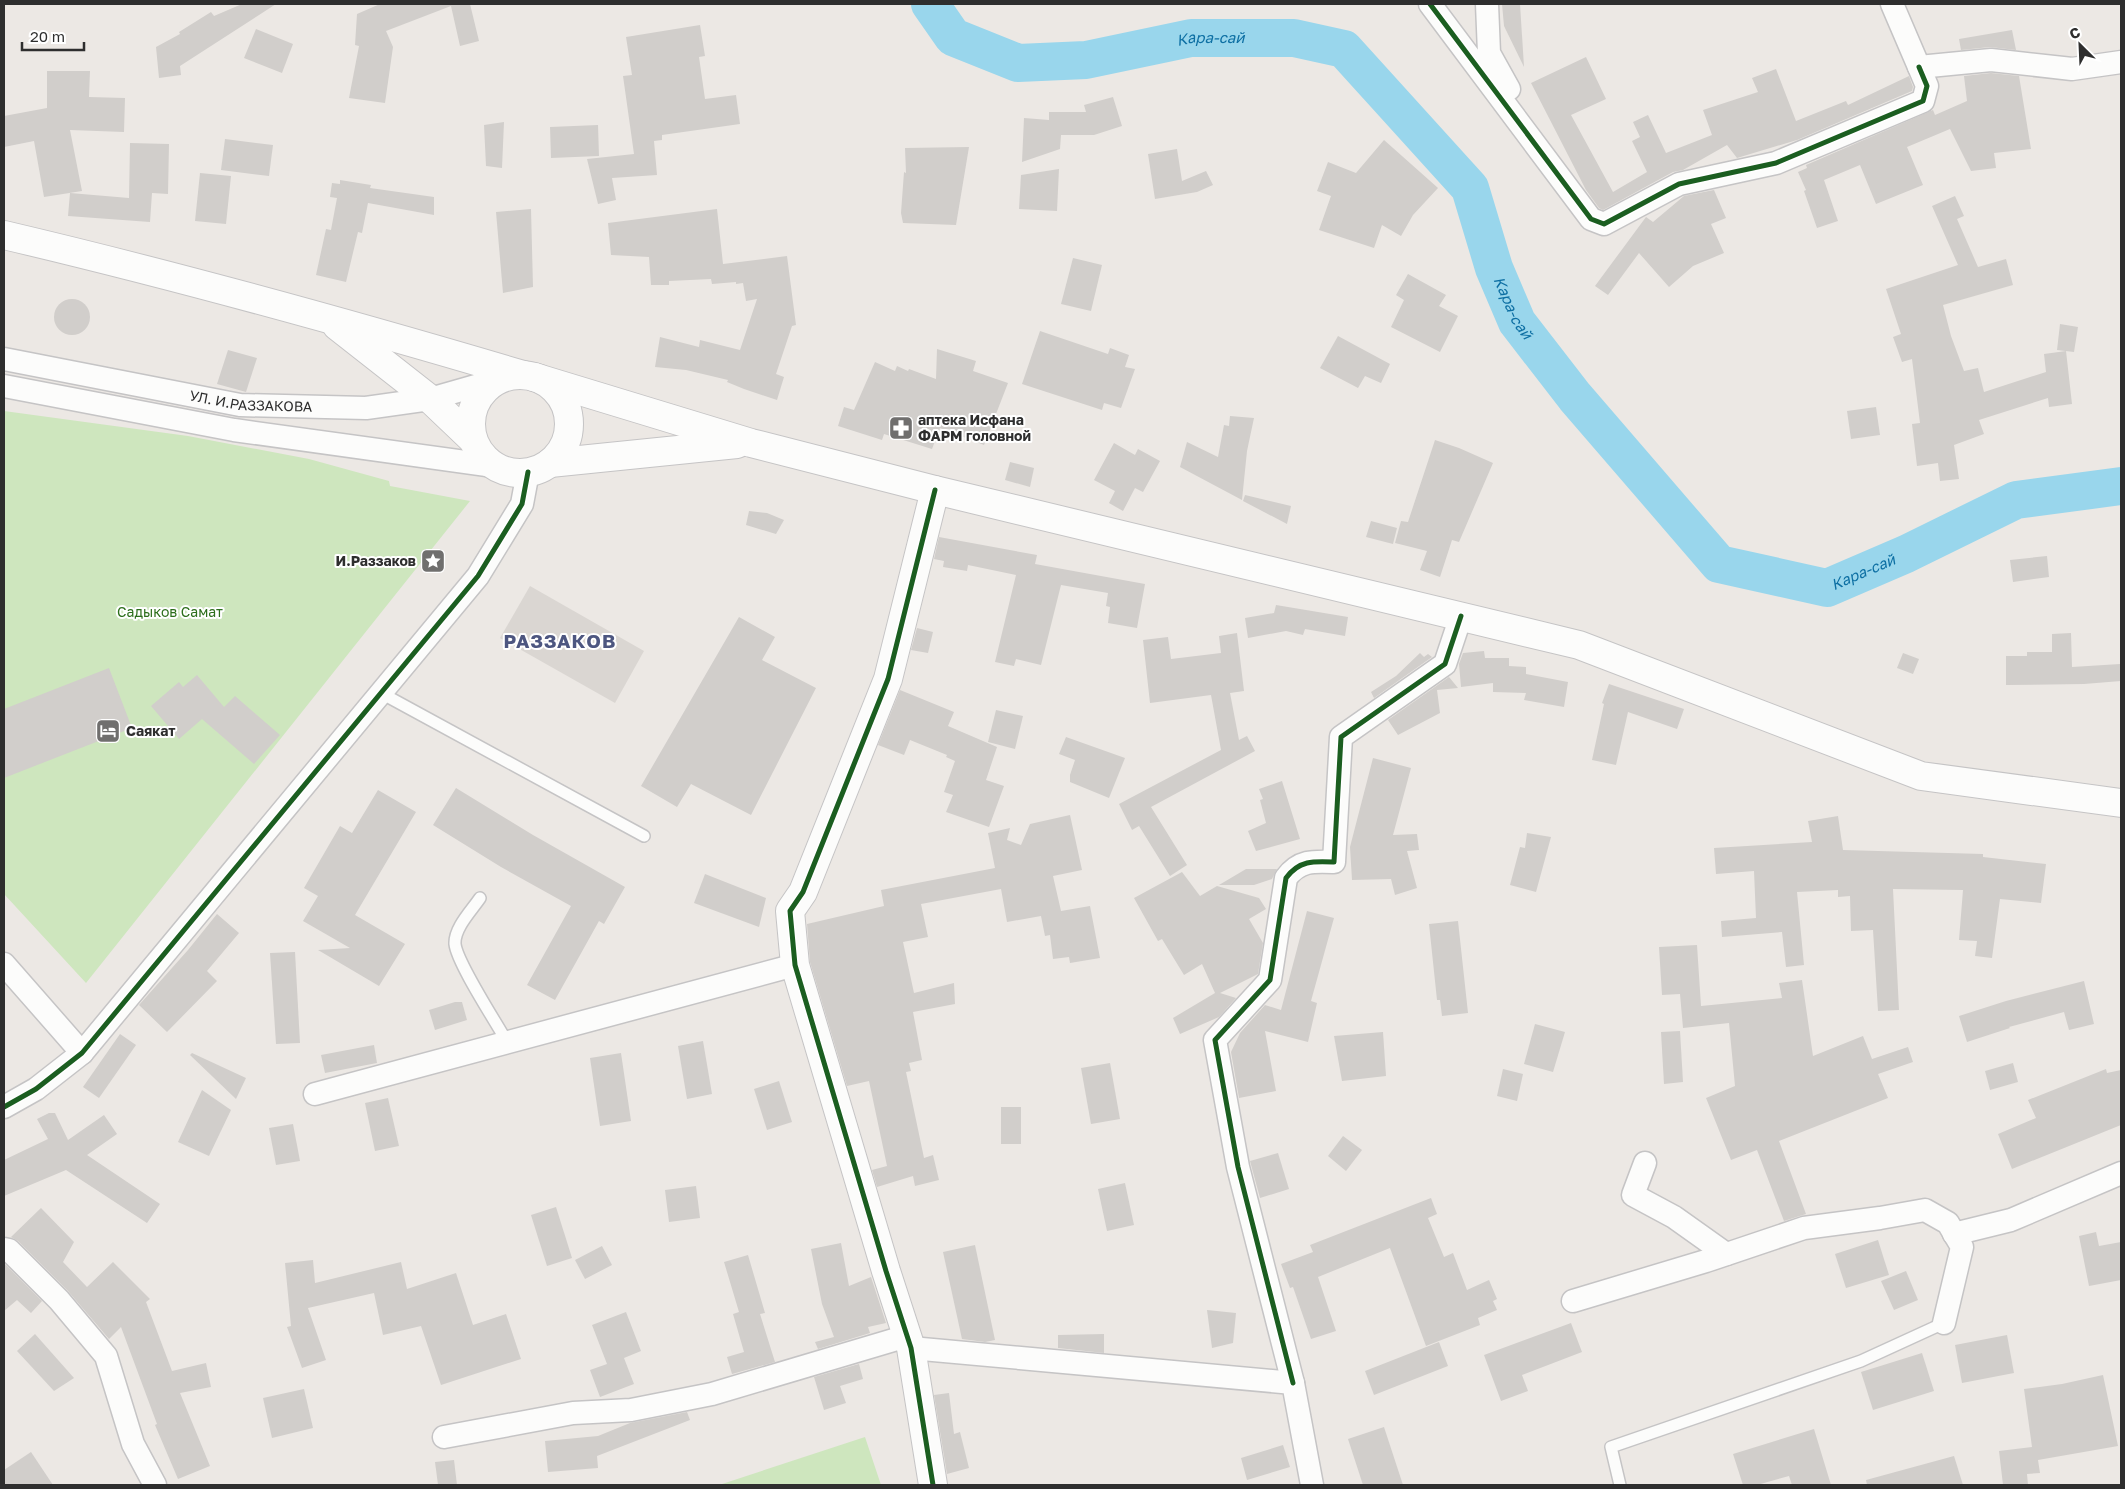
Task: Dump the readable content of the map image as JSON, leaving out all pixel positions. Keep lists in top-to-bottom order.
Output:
{
  "streets": {
    "street": ["УЛ. И.РАЗЗАКОВА"]
  },
  "districts": ["РАЗЗАКОВ"],
  "water": ["Кара-сай"],
  "parks": ["Садыков Самат"],
  "places": {
    "pharmacy": ["аптека Исфана ФАРМ головной"],
    "place": ["И.Раззаков"],
    "hotel": ["Саякат"]
  },
  "scale_bar": "20 m",
  "north": "top left"
}
